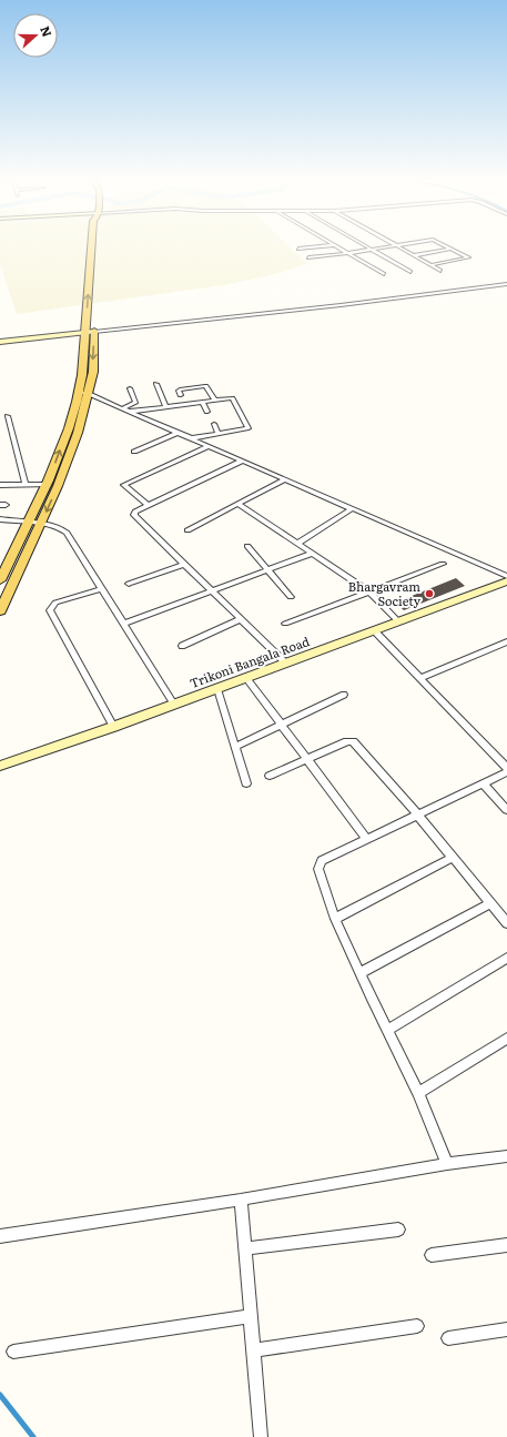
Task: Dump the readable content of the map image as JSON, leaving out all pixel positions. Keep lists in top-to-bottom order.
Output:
{
  "streets": {
    "street": ["Trikoni Bangala Road"]
  },
  "places": ["Bhargavram Society"],
  "north": "right"
}
